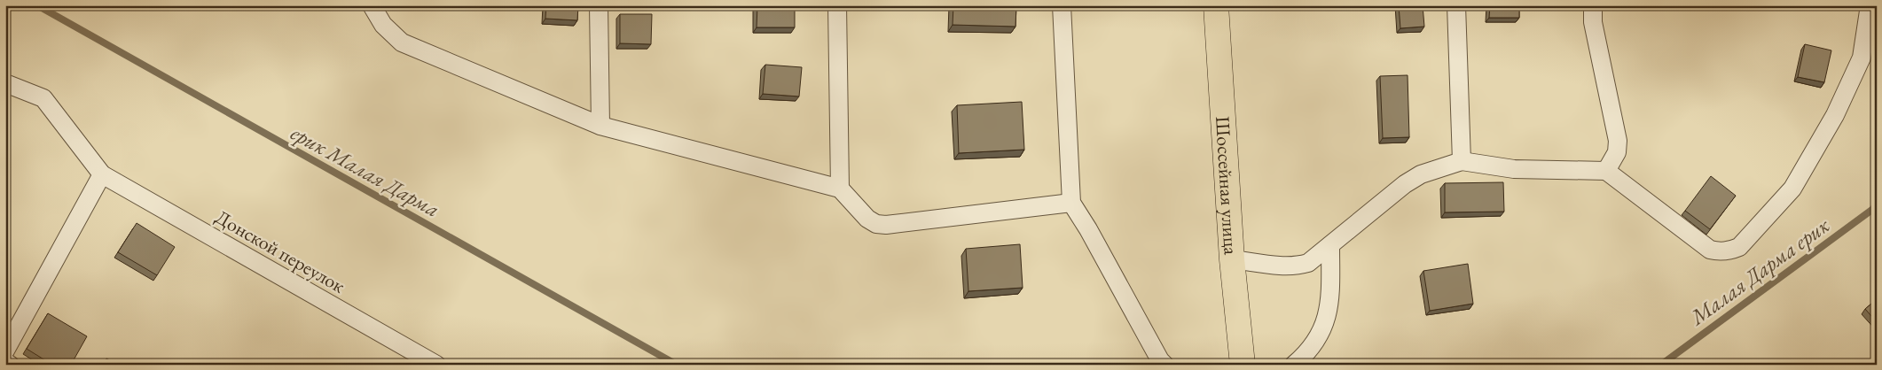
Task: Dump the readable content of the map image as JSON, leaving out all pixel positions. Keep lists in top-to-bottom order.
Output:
{
  "streets": {
    "main road": ["Шоссейная улица"],
    "street": ["Донской переулок"]
  },
  "water": ["ерик Малая Дарма", "Малая Дарма ерик"]
}
